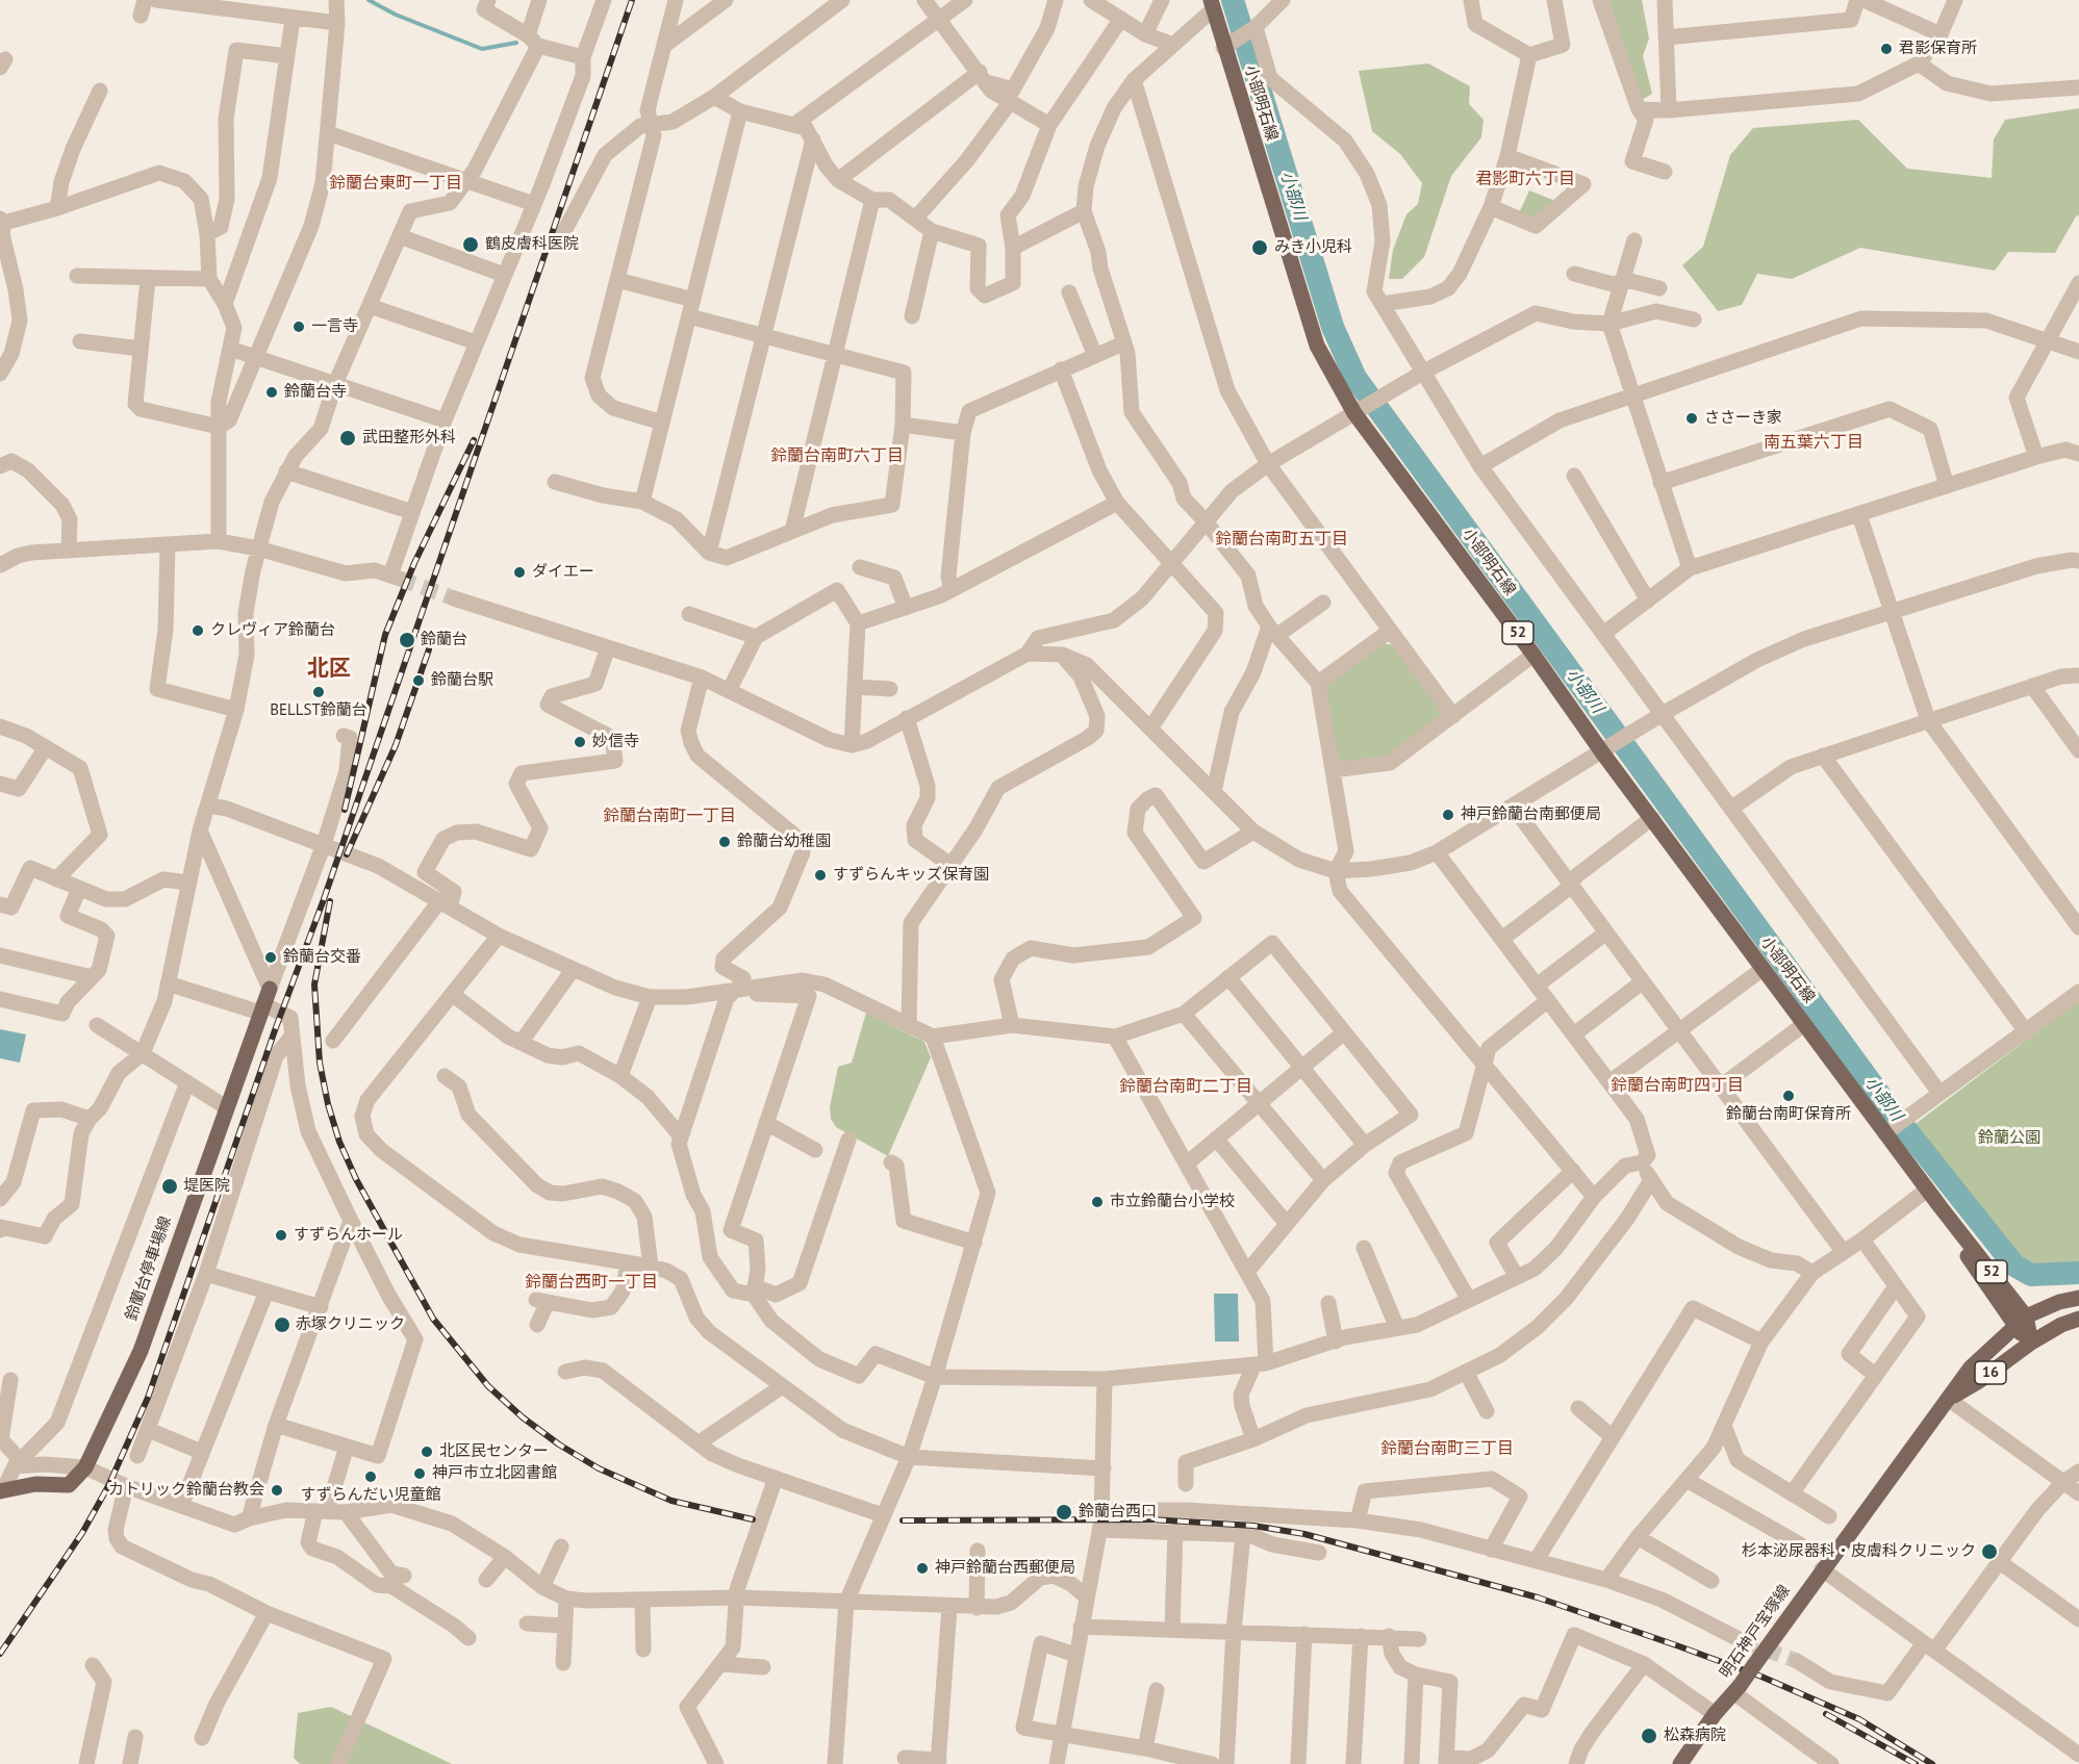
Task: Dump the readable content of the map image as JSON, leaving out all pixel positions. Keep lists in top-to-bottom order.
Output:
{
  "streets": {
    "main road": [
      "小部明石線",
      "52",
      "鈴蘭台停車場線",
      "16",
      "明石神戸宝塚線"
    ]
  },
  "crossings": [
    ["小部明石線", "明石神戸宝塚線"]
  ],
  "districts": [
    "君影町六丁目",
    "鈴蘭台東町一丁目",
    "南五葉六丁目",
    "鈴蘭台南町六丁目",
    "鈴蘭台南町五丁目",
    "北区",
    "鈴蘭台南町一丁目",
    "鈴蘭台南町四丁目",
    "鈴蘭台南町二丁目",
    "鈴蘭台西町一丁目",
    "鈴蘭台南町三丁目"
  ],
  "water": ["小部川"],
  "parks": ["鈴蘭公園"],
  "places": [
    "君影保育所",
    "鶴皮膚科医院",
    "みき小児科",
    "一言寺",
    "鈴蘭台寺",
    "ささーき家",
    "武田整形外科",
    "ダイエー",
    "クレヴィア鈴蘭台",
    "鈴蘭台",
    "鈴蘭台駅",
    "BELLST鈴蘭台",
    "妙信寺",
    "神戸鈴蘭台南郵便局",
    "鈴蘭台幼稚園",
    "すずらんキッズ保育園",
    "鈴蘭台交番",
    "鈴蘭台南町保育所",
    "堤医院",
    "市立鈴蘭台小学校",
    "すずらんホール",
    "赤塚クリニック",
    "北区民センター",
    "神戸市立北図書館",
    "すずらんだい児童館",
    "カトリック鈴蘭台教会",
    "鈴蘭台西口",
    "杉本泌尿器科・皮膚科クリニック",
    "神戸鈴蘭台西郵便局",
    "松森病院"
  ]
}
